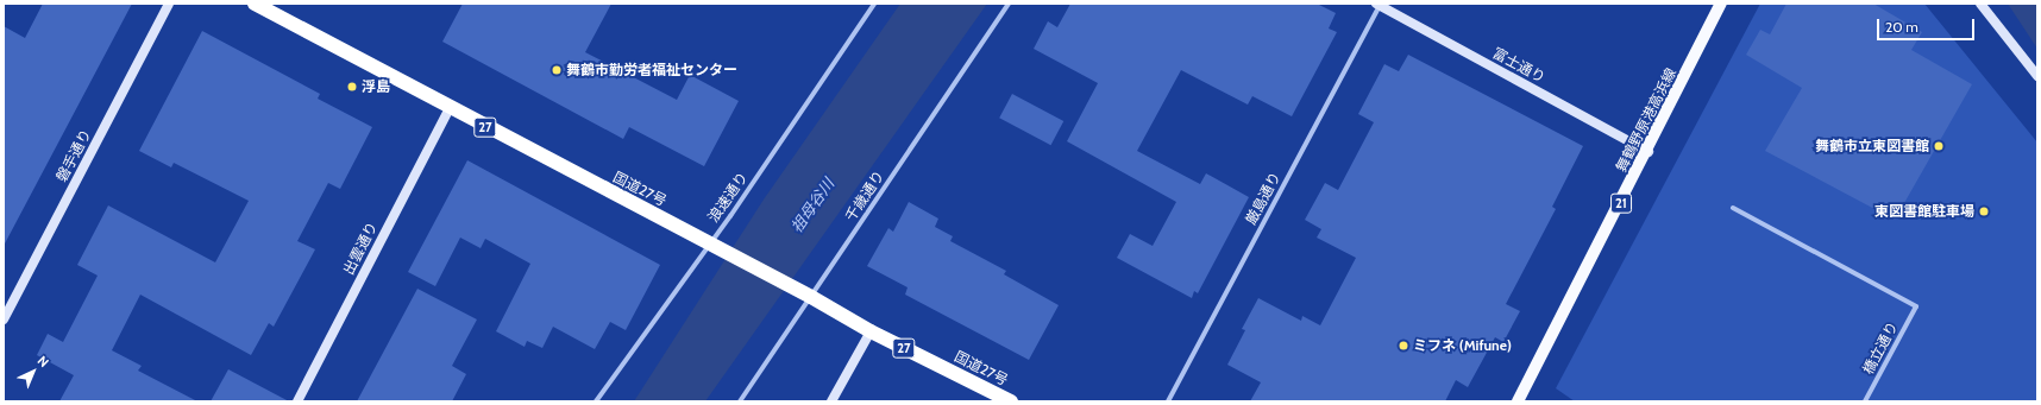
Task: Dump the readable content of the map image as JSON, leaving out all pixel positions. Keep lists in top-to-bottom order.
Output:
{
  "streets": {
    "highway": ["27", "国道27号"],
    "main road": ["舞鶴野原港高浜線", "21"],
    "street": [
      "富士通り",
      "磐手通り",
      "千歳通り",
      "浪速通り",
      "厳島通り",
      "出雲通り",
      "橋立通り"
    ]
  },
  "crossings": [
    ["富士通り", "舞鶴野原港高浜線"],
    ["富士通り", "厳島通り"],
    ["国道27号", "千歳通り"],
    ["国道27号", "浪速通り"],
    ["国道27号", "出雲通り"]
  ],
  "water": ["祖母谷川"],
  "places": [
    "舞鶴市勤労者福祉センター",
    "浮島",
    "舞鶴市立東図書館",
    "東図書館駐車場",
    "ミフネ (Mifune)"
  ],
  "scale_bar": "20 m",
  "north": "top right"
}
